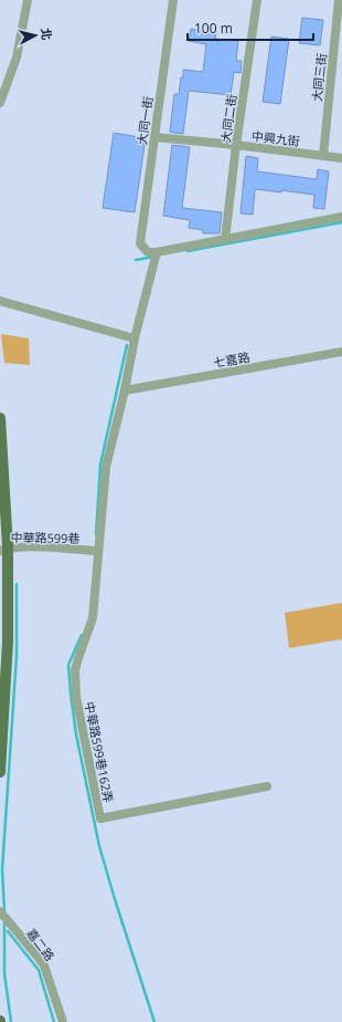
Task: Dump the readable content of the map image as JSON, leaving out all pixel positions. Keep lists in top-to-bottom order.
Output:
{
  "streets": {
    "street": [
      "大同三街",
      "大同二街",
      "大同一街",
      "中興九街",
      "七嘉路",
      "中華路599巷",
      "中華路599巷162弄",
      "嘉二路"
    ]
  },
  "crossings": [
    ["大同三街", "中興九街"],
    ["大同二街", "中興九街"],
    ["大同一街", "中興九街"],
    ["中華路599巷", "中華路599巷162弄"]
  ],
  "scale_bar": "100 m",
  "north": "right"
}
